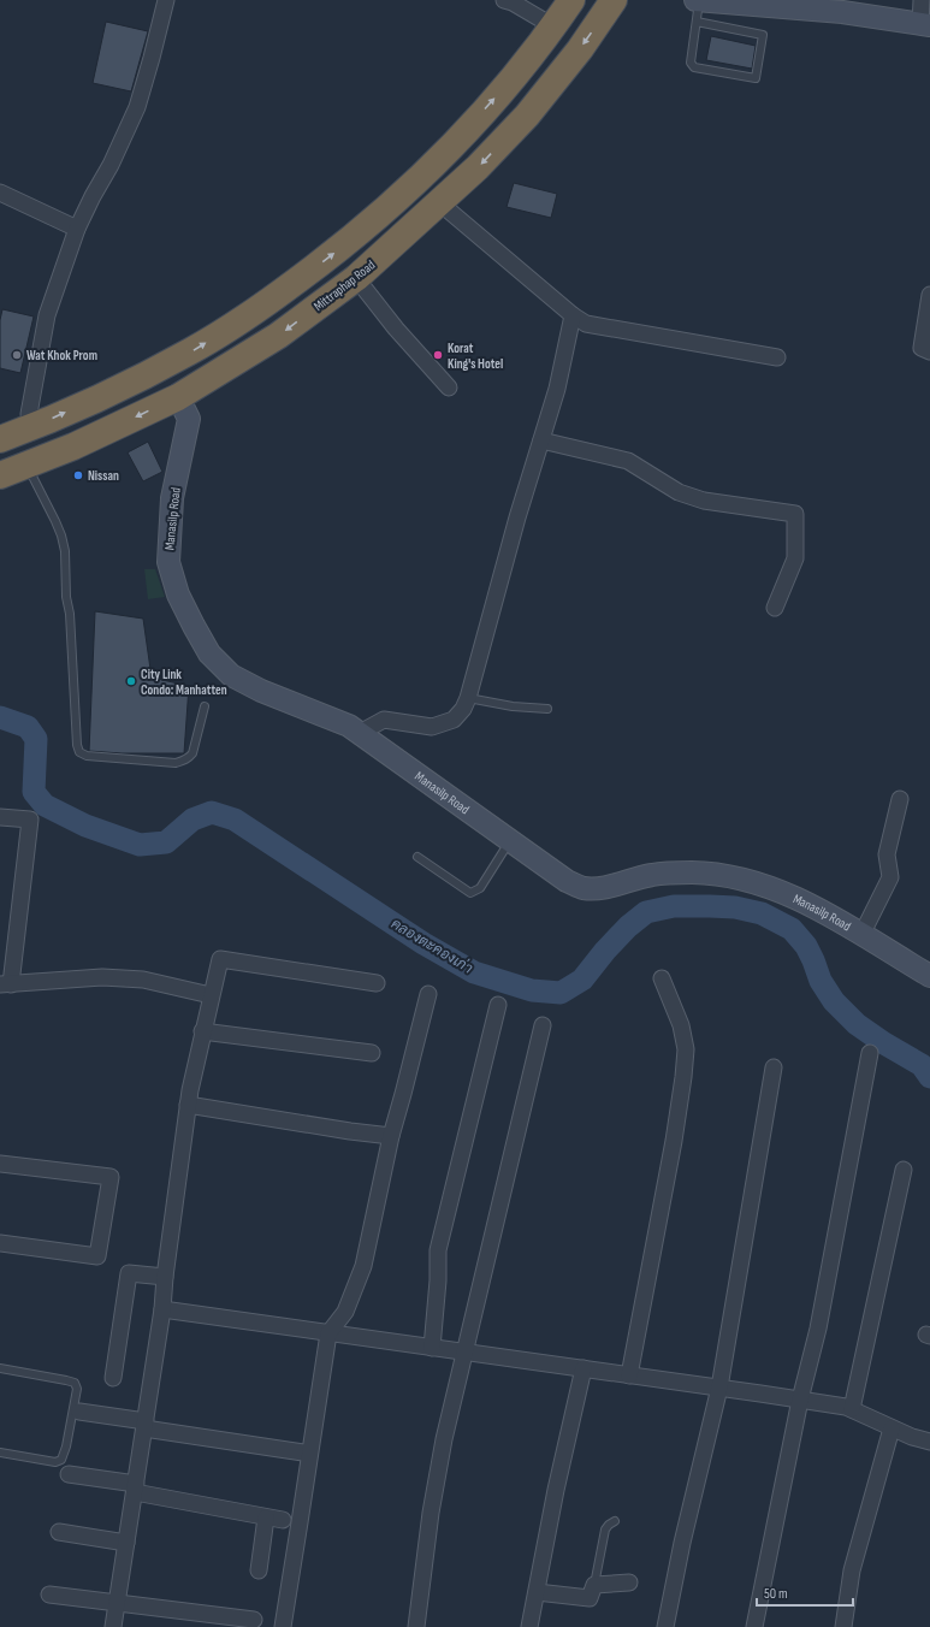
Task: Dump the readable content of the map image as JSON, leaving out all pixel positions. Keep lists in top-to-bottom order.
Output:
{
  "streets": {
    "highway": ["Mittraphap Road"],
    "street": ["Manasilp Road"]
  },
  "crossings": [
    ["Mittraphap Road", "Manasilp Road"]
  ],
  "water": ["คลองตะคองเก่า"],
  "places": [
    "Wat Khok Prom",
    "Korat King's Hotel",
    "Nissan",
    "City Link Condo: Manhatten"
  ],
  "scale_bar": "50 m"
}
